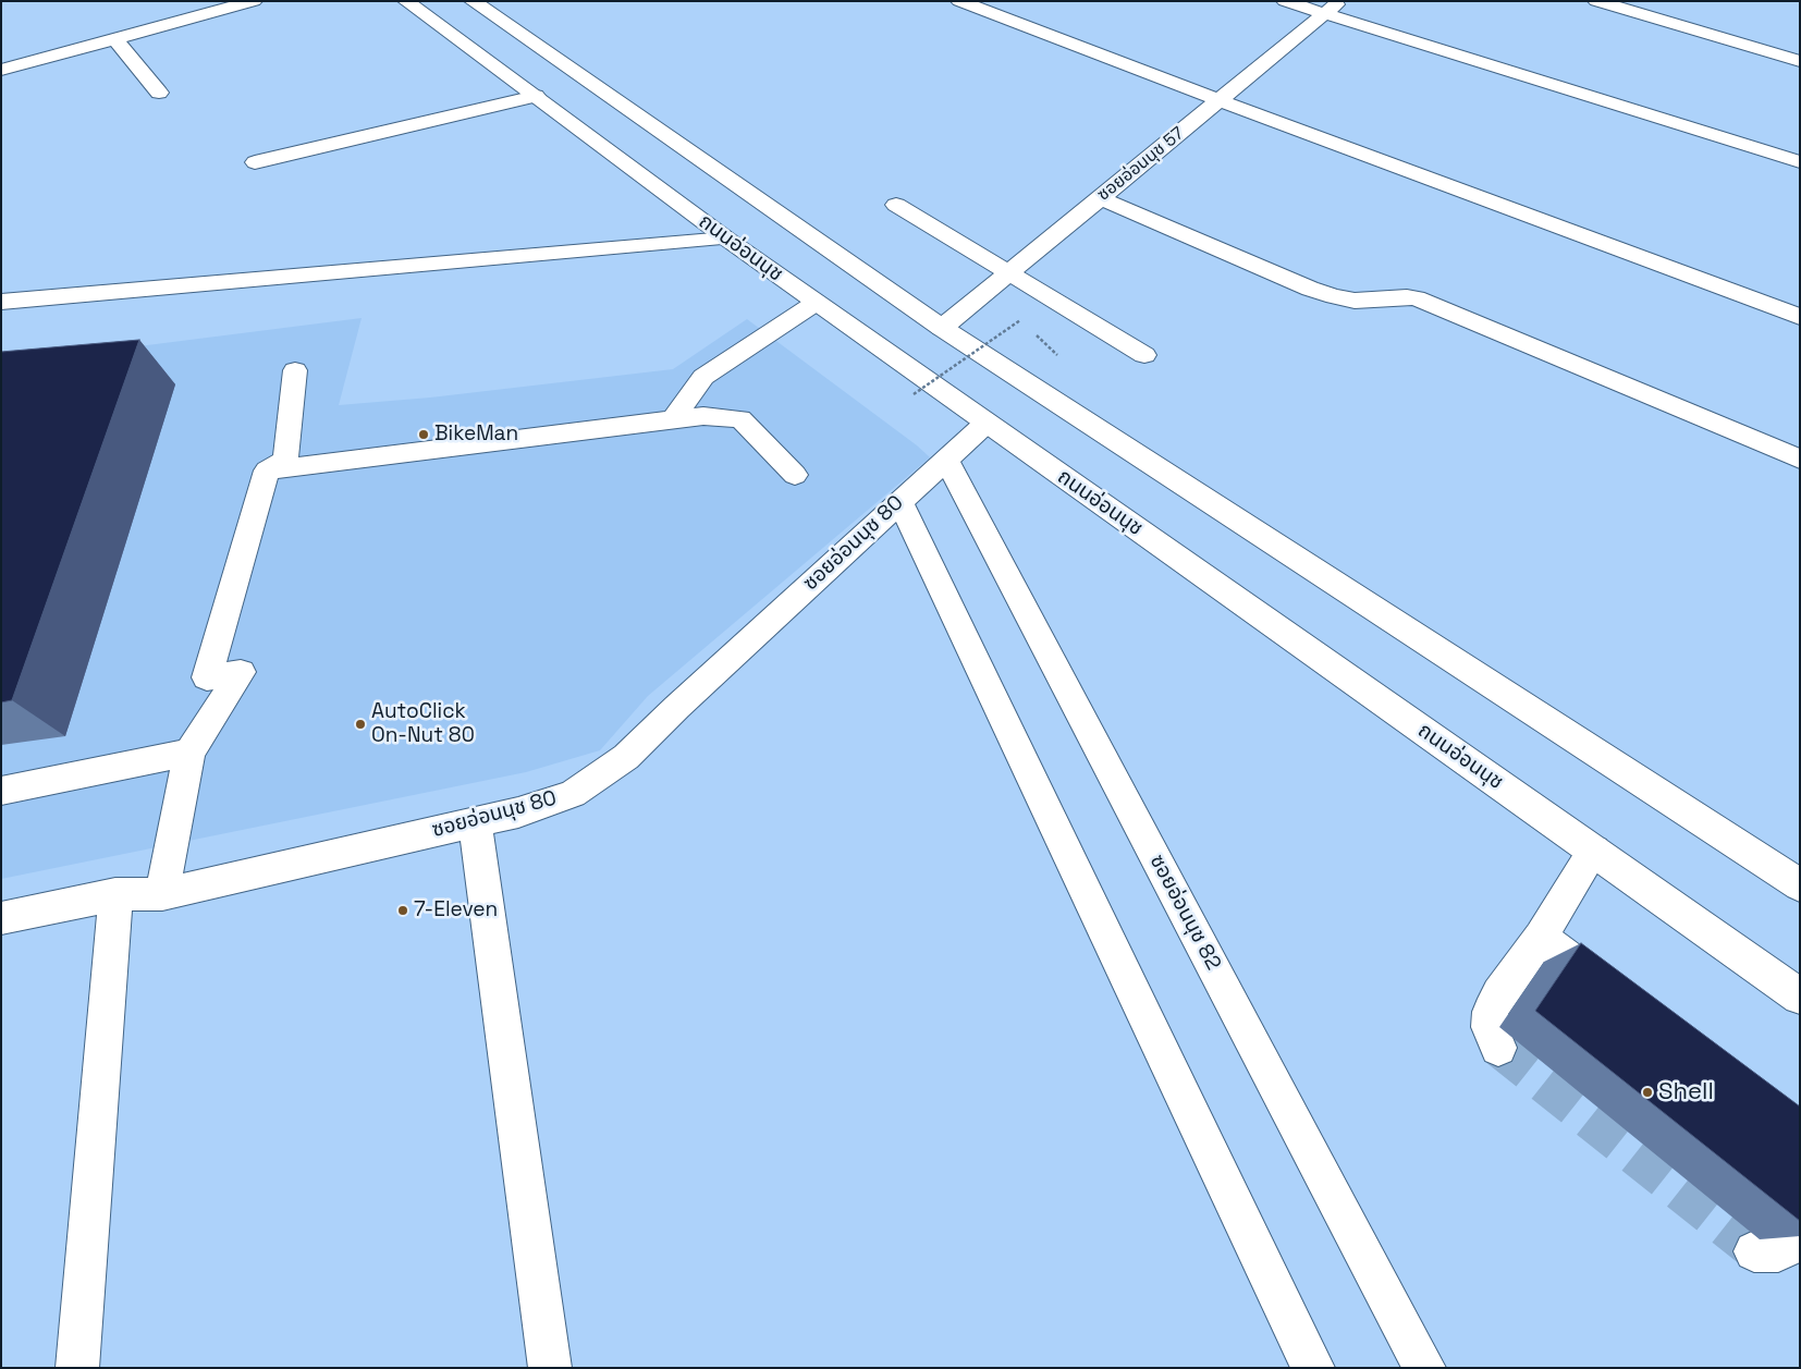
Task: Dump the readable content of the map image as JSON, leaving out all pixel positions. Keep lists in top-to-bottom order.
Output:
{
  "streets": {
    "street": [
      "ซอยอ่อนนุช 57",
      "ถนนอ่อนนุช",
      "ซอยอ่อนนุช 80",
      "ซอยอ่อนนุช 82"
    ]
  },
  "crossings": [
    ["ถนนอ่อนนุช", "ซอยอ่อนนุช 80"],
    ["ซอยอ่อนนุช 80", "ซอยอ่อนนุช 82"]
  ],
  "places": [
    "BikeMan",
    "AutoClick On-Nut 80",
    "7-Eleven",
    "Shell"
  ]
}
